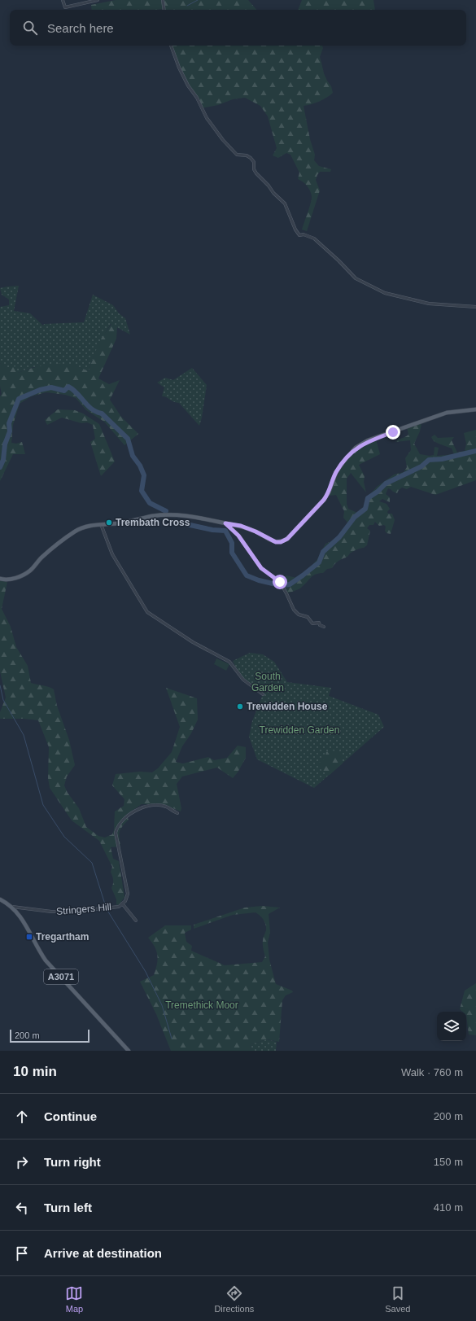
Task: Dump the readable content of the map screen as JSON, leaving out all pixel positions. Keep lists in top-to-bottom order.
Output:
{
  "streets": {
    "main road": ["A3071"],
    "street": ["Stringers Hill"]
  },
  "crossings": [
    ["Stringers Hill", "A3071"]
  ],
  "parks": ["South Garden", "Trewidden Garden", "Tremethick Moor"],
  "places": {
    "other": ["Trembath Cross", "Trewidden House"],
    "transit": ["Tregartham"]
  },
  "scale_bar": "200 m",
  "page": {
    "search": "Search here",
    "scale": "200 m",
    "heading": ["10 min", "Walk · 760 m"],
    "list": [
      ["Continue", "200 m"],
      ["Turn right", "150 m"],
      ["Turn left", "410 m"],
      "Arrive at destination"
    ],
    "nav": ["Map", "Directions", "Saved"]
  }
}
